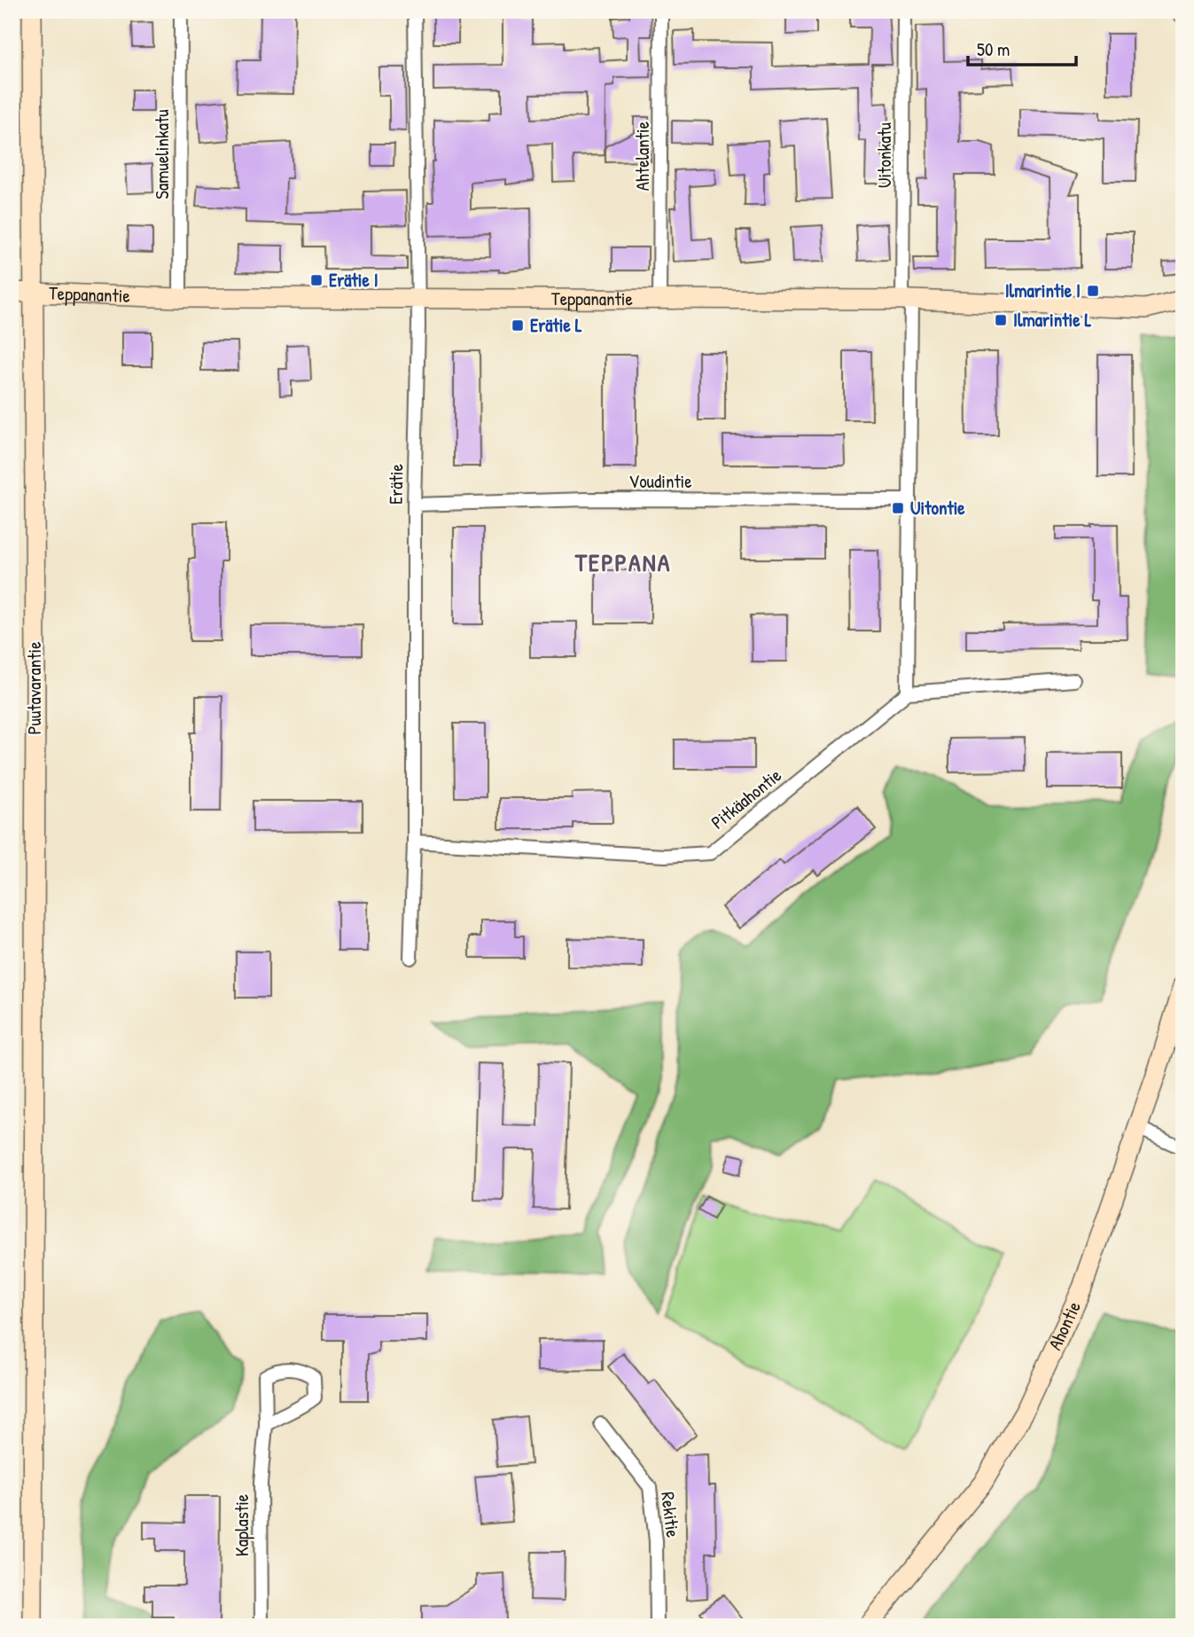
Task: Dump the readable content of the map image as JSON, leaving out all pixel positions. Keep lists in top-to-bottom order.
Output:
{
  "streets": {
    "street": [
      "Samuelinkatu",
      "Uitonkatu",
      "Ahtelantie",
      "Teppanantie",
      "Voudintie",
      "Erätie",
      "Puutavarantie",
      "Pitkäahontie",
      "Ahontie",
      "Rekitie",
      "Kaplastie"
    ]
  },
  "crossings": [
    ["Samuelinkatu", "Teppanantie"],
    ["Uitonkatu", "Teppanantie"],
    ["Ahtelantie", "Teppanantie"],
    ["Teppanantie", "Erätie"],
    ["Teppanantie", "Puutavarantie"],
    ["Voudintie", "Erätie"],
    ["Erätie", "Pitkäahontie"]
  ],
  "districts": ["TEPPANA"],
  "places": {
    "transit": [
      "Erätie I",
      "Ilmarintie I",
      "Ilmarintie L",
      "Erätie L",
      "Uitontie"
    ]
  },
  "scale_bar": "50 m"
}
